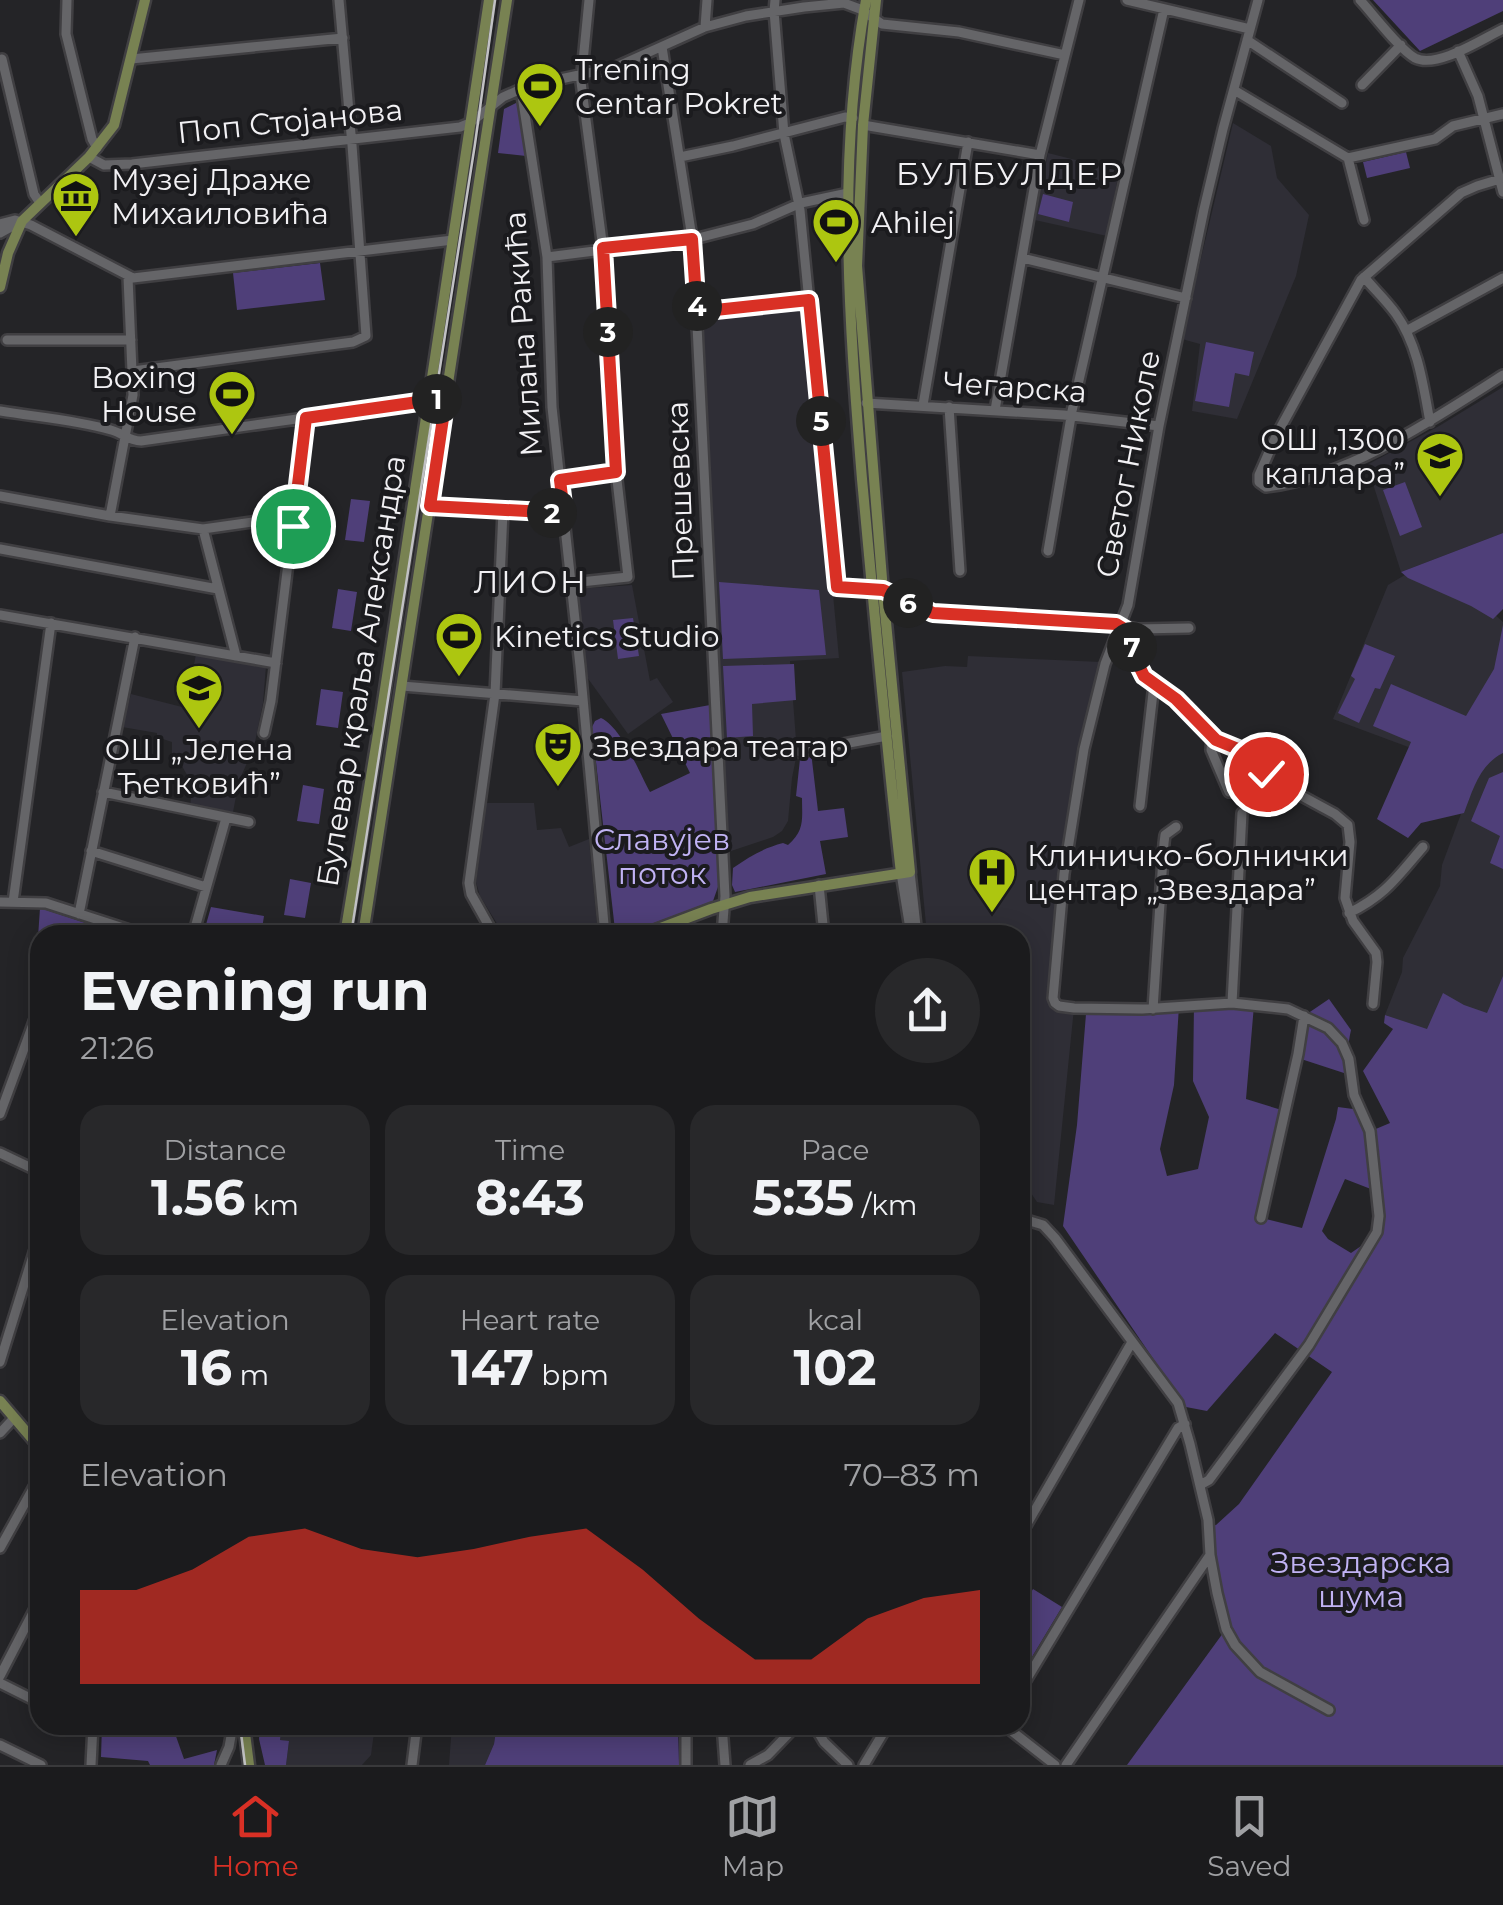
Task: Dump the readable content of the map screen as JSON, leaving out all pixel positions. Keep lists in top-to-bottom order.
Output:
{
  "streets": {
    "main road": ["Булевар краља Александра"],
    "street": [
      "Поп Стојанова",
      "Милана Ракића",
      "Чегарска",
      "Светог Николе",
      "Прешевска"
    ]
  },
  "crossings": [
    ["Поп Стојанова", "Милана Ракића"],
    ["Поп Стојанова", "Прешевска"],
    ["Поп Стојанова", "Булевар краља Александра"],
    ["Чегарска", "Светог Николе"]
  ],
  "districts": ["БУЛБУЛДЕР", "ЛИОН"],
  "parks": ["Славујев поток", "Звездарска шума"],
  "places": {
    "sports": [
      "Trening Centar Pokret",
      "Ahilej",
      "Boxing House",
      "Kinetics Studio"
    ],
    "museum": ["Музеј Драже Михаиловића"],
    "school or university": ["ОШ „1300 каплара”", "ОШ „Јелена Ћетковић”"],
    "theatre": ["Звездара театар"],
    "hospital": ["Клиничко-болнички центар „Звездара”"]
  },
  "page": {
    "pins": [
      "4",
      "3",
      "1",
      "5",
      "2",
      "6",
      "7"
    ],
    "heading": ["Evening run", "21:26"],
    "stats": [
      ["Distance", "1.56 km"],
      ["Time", "8:43"],
      ["Pace", "5:35 /km"],
      ["Elevation", "16 m"],
      ["Heart rate", "147 bpm"],
      ["kcal", "102"]
    ],
    "chart": ["Elevation", "70–83 m"],
    "tabs": ["Home", "Map", "Saved"]
  }
}
